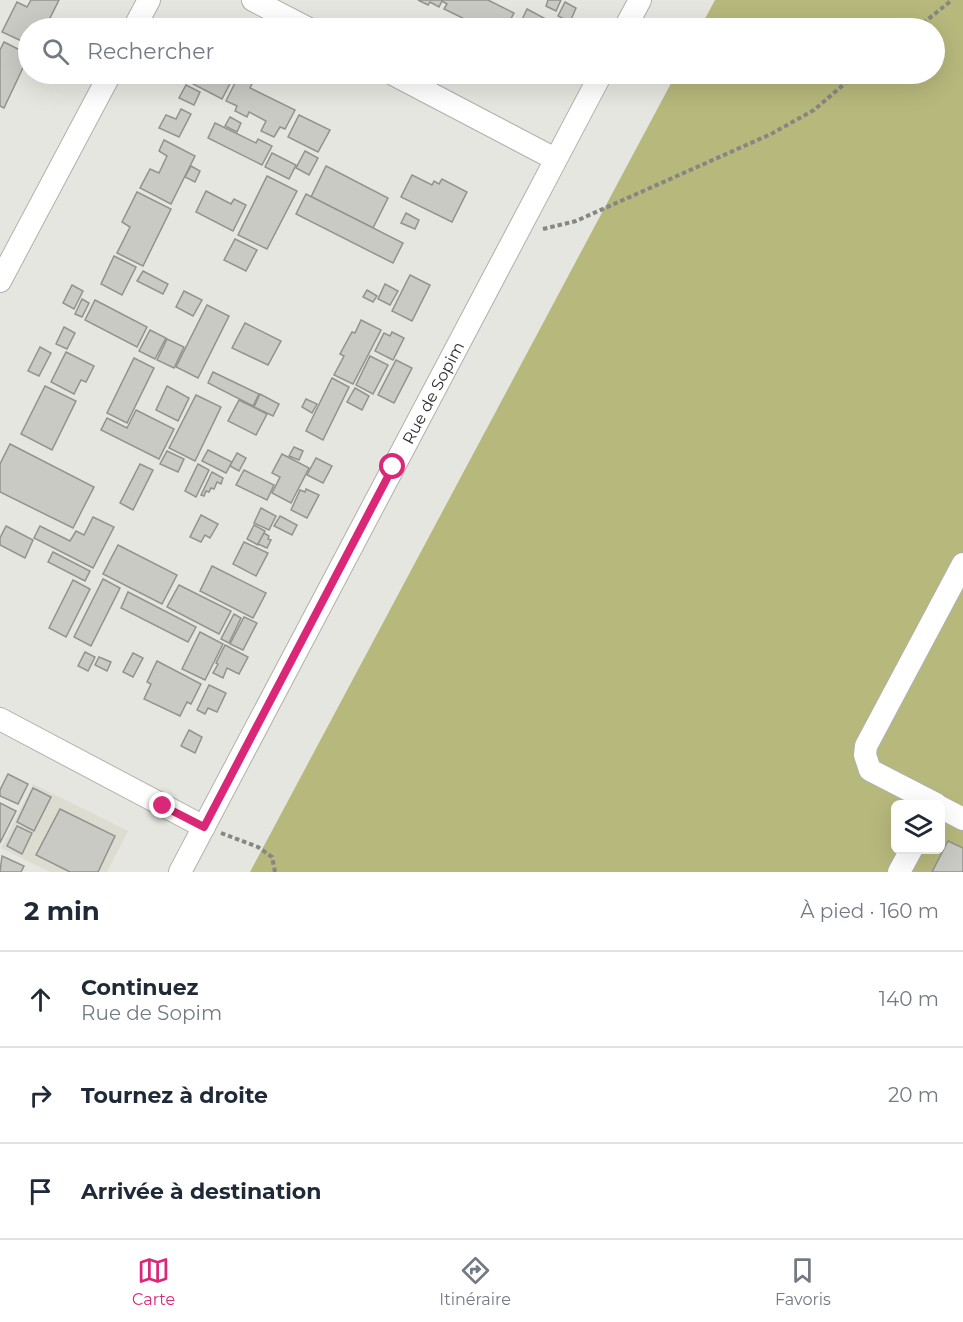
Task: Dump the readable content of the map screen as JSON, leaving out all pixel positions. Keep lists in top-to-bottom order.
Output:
{
  "streets": {
    "street": ["Rue de Sopim"]
  },
  "page": {
    "search": "Rechercher",
    "heading": ["2 min", "À pied · 160 m"],
    "list": [
      ["Continuez", "Rue de Sopim", "140 m"],
      ["Tournez à droite", "20 m"],
      "Arrivée à destination"
    ],
    "nav": ["Carte", "Itinéraire", "Favoris"]
  }
}
